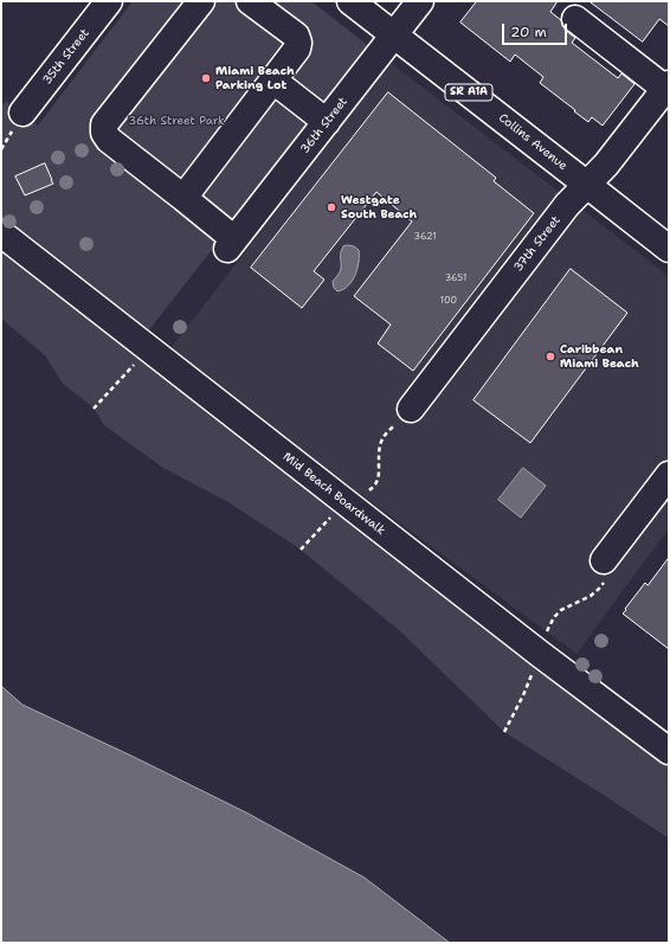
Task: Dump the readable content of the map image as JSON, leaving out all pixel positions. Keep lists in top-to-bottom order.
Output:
{
  "streets": {
    "street": [
      "35th Street",
      "SR A1A",
      "36th Street",
      "Collins Avenue",
      "37th Street",
      "Mid Beach Boardwalk"
    ]
  },
  "crossings": [
    ["36th Street", "Collins Avenue"],
    ["Collins Avenue", "37th Street"]
  ],
  "parks": ["36th Street Park"],
  "places": ["Miami Beach Parking Lot", "Westgate South Beach", "Caribbean Miami Beach"],
  "house_numbers": ["3621", "3651", "100"],
  "scale_bar": "20 m"
}
